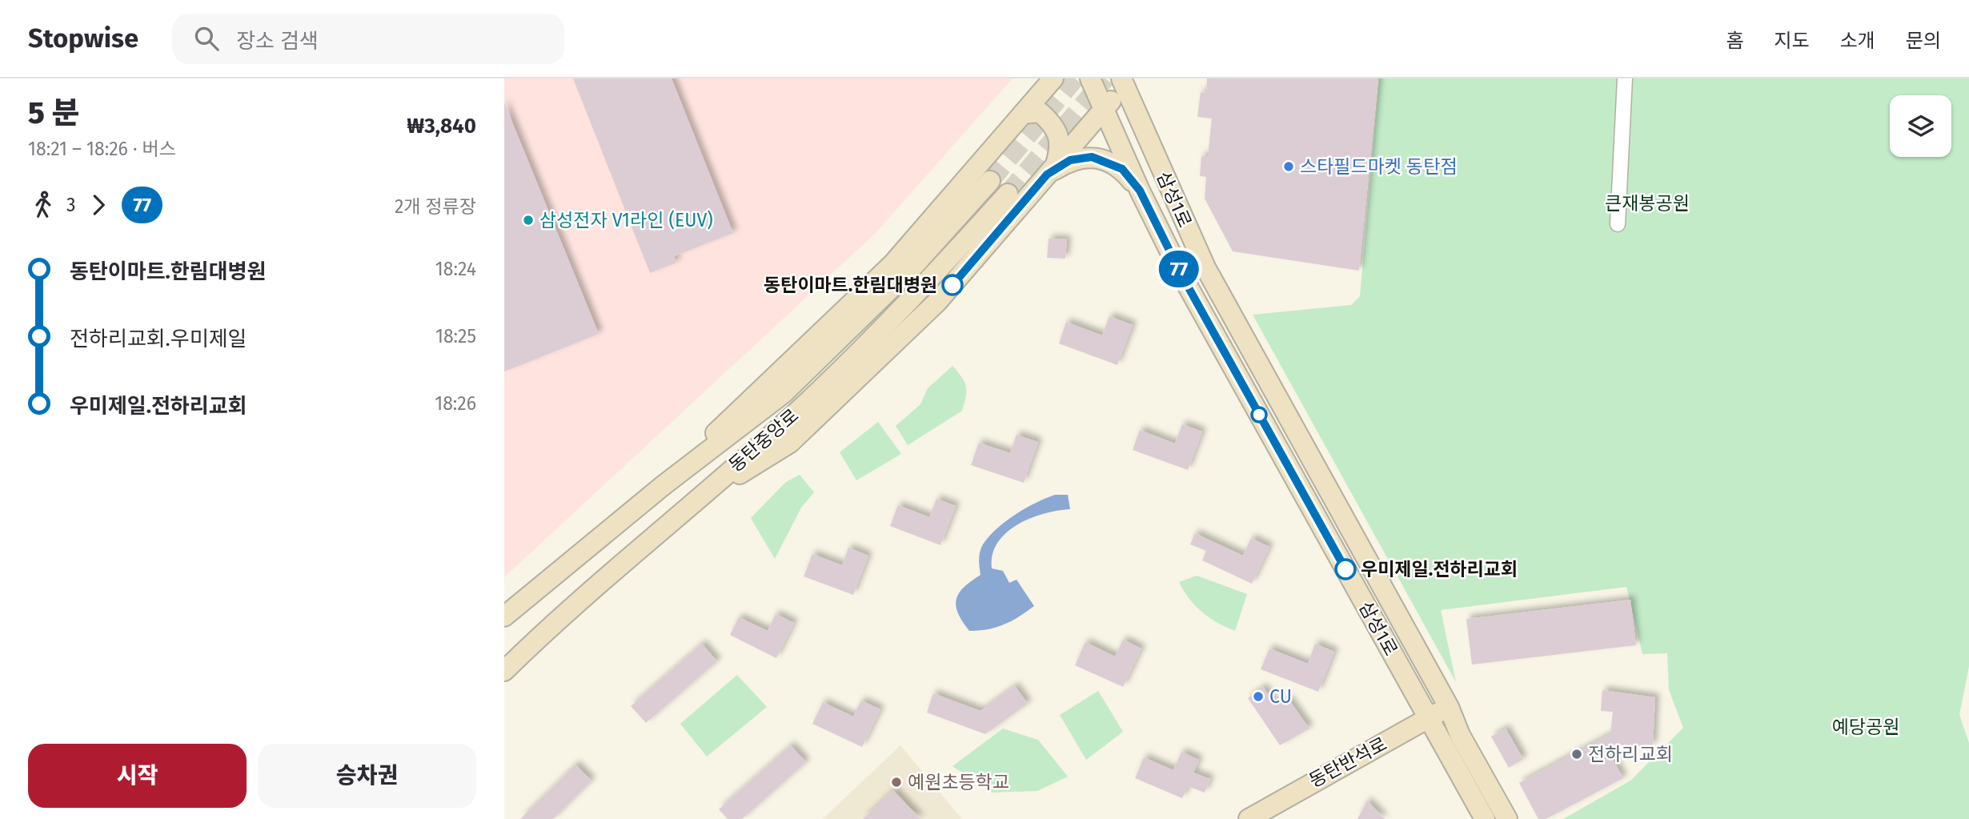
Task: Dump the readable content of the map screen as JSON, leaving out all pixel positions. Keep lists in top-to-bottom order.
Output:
{
  "streets": {
    "street": ["삼성1로", "동탄중앙로", "동탄반석로"]
  },
  "crossings": [
    ["삼성1로", "동탄반석로"]
  ],
  "parks": ["큰재봉공원", "예당공원"],
  "places": [
    "스타필드마켓 동탄점",
    "삼성전자 V1라인 (EUV)",
    "동탄이마트.한림대병원",
    "우미제일.전하리교회",
    "CU",
    "전하리교회",
    "예원초등학교"
  ],
  "lines": ["bus line 77"],
  "page": {
    "header": "Stopwise",
    "search": "장소 검색",
    "nav": [
      "홈",
      "지도",
      "소개",
      "문의"
    ],
    "heading": ["5 분", "18:21 – 18:26 · 버스", "₩3,840"],
    "on_map": "77",
    "legs": ["3", "77", "2개 정류장"],
    "list": [
      {
        "name": "동탄이마트.한림대병원",
        "value": "18:24"
      },
      {
        "name": "전하리교회.우미제일",
        "value": "18:25"
      },
      {
        "name": "우미제일.전하리교회",
        "value": "18:26"
      }
    ],
    "buttons": ["시작", "승차권"]
  }
}
